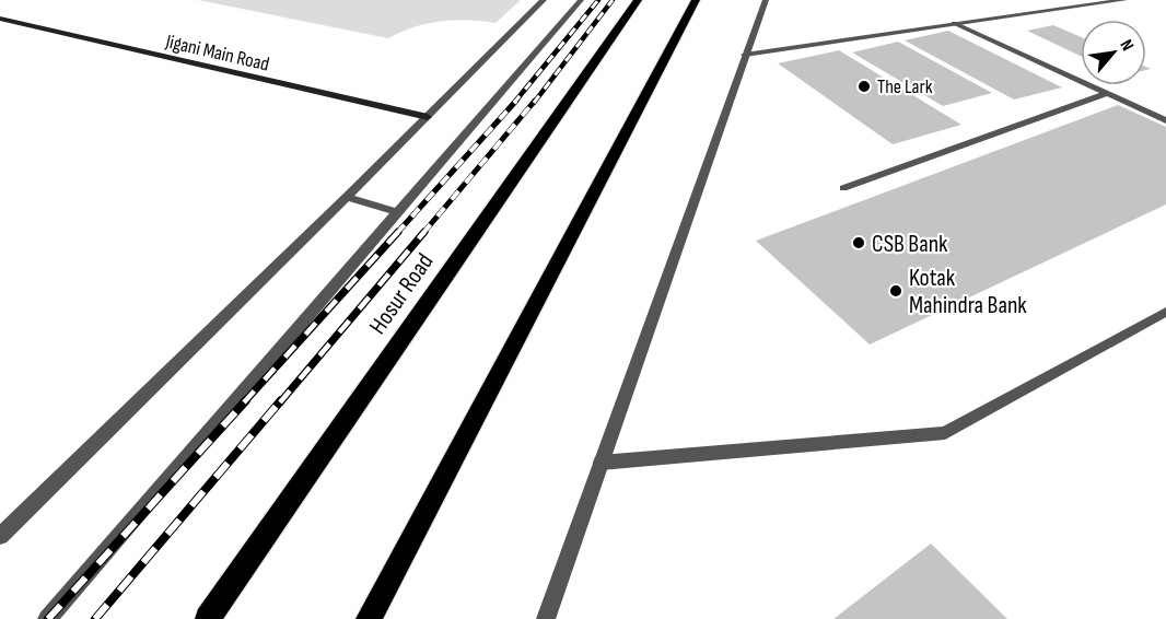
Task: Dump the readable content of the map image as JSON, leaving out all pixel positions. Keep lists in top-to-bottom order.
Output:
{
  "streets": {
    "highway": ["Hosur Road"],
    "main road": ["Jigani Main Road"]
  },
  "places": ["The Lark", "CSB Bank", "Kotak Mahindra Bank"],
  "north": "top right"
}
